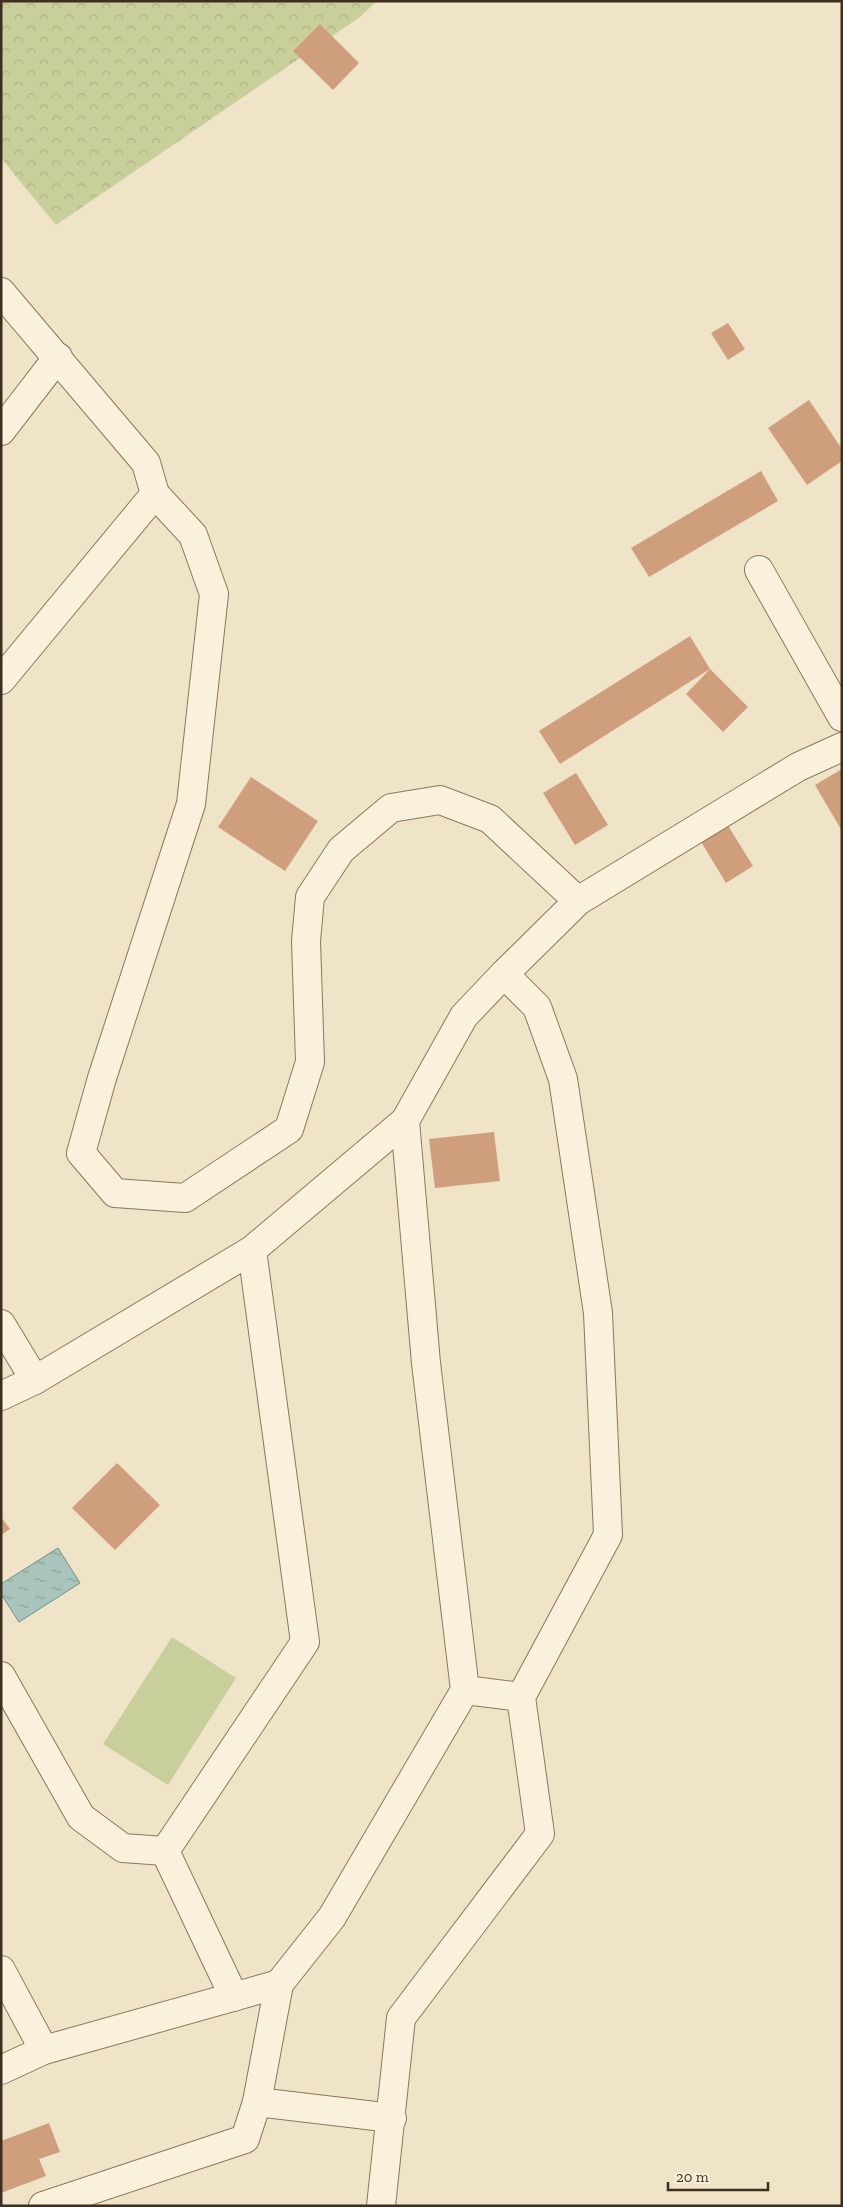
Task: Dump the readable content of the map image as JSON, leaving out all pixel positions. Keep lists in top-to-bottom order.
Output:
{
  "scale_bar": "20 m"
}
